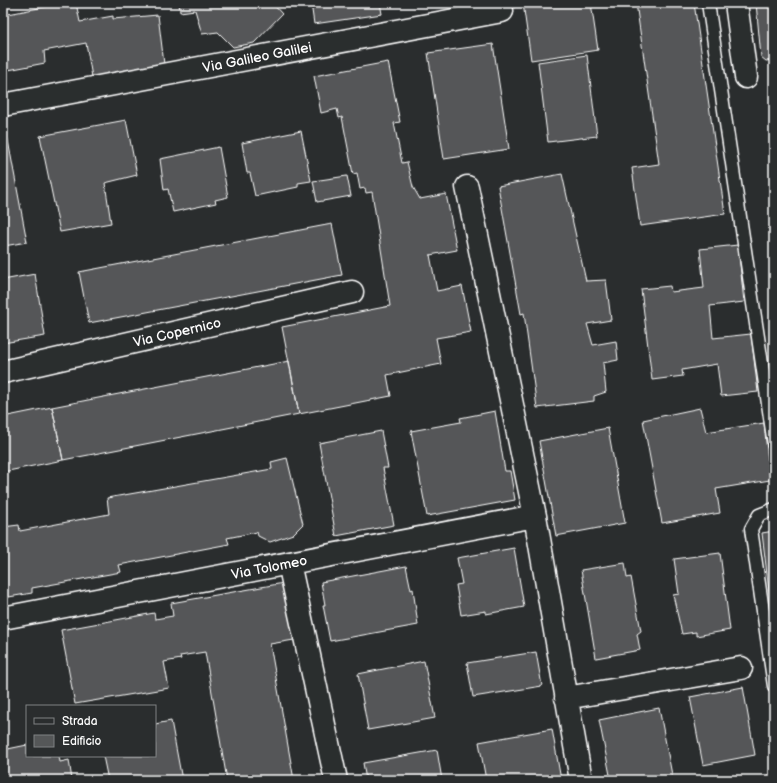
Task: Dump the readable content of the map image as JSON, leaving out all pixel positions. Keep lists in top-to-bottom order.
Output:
{
  "streets": {
    "street": ["Via Galileo Galilei", "Via Copernico", "Via Tolomeo"]
  },
  "legend": ["Strada", "Edificio"]
}
